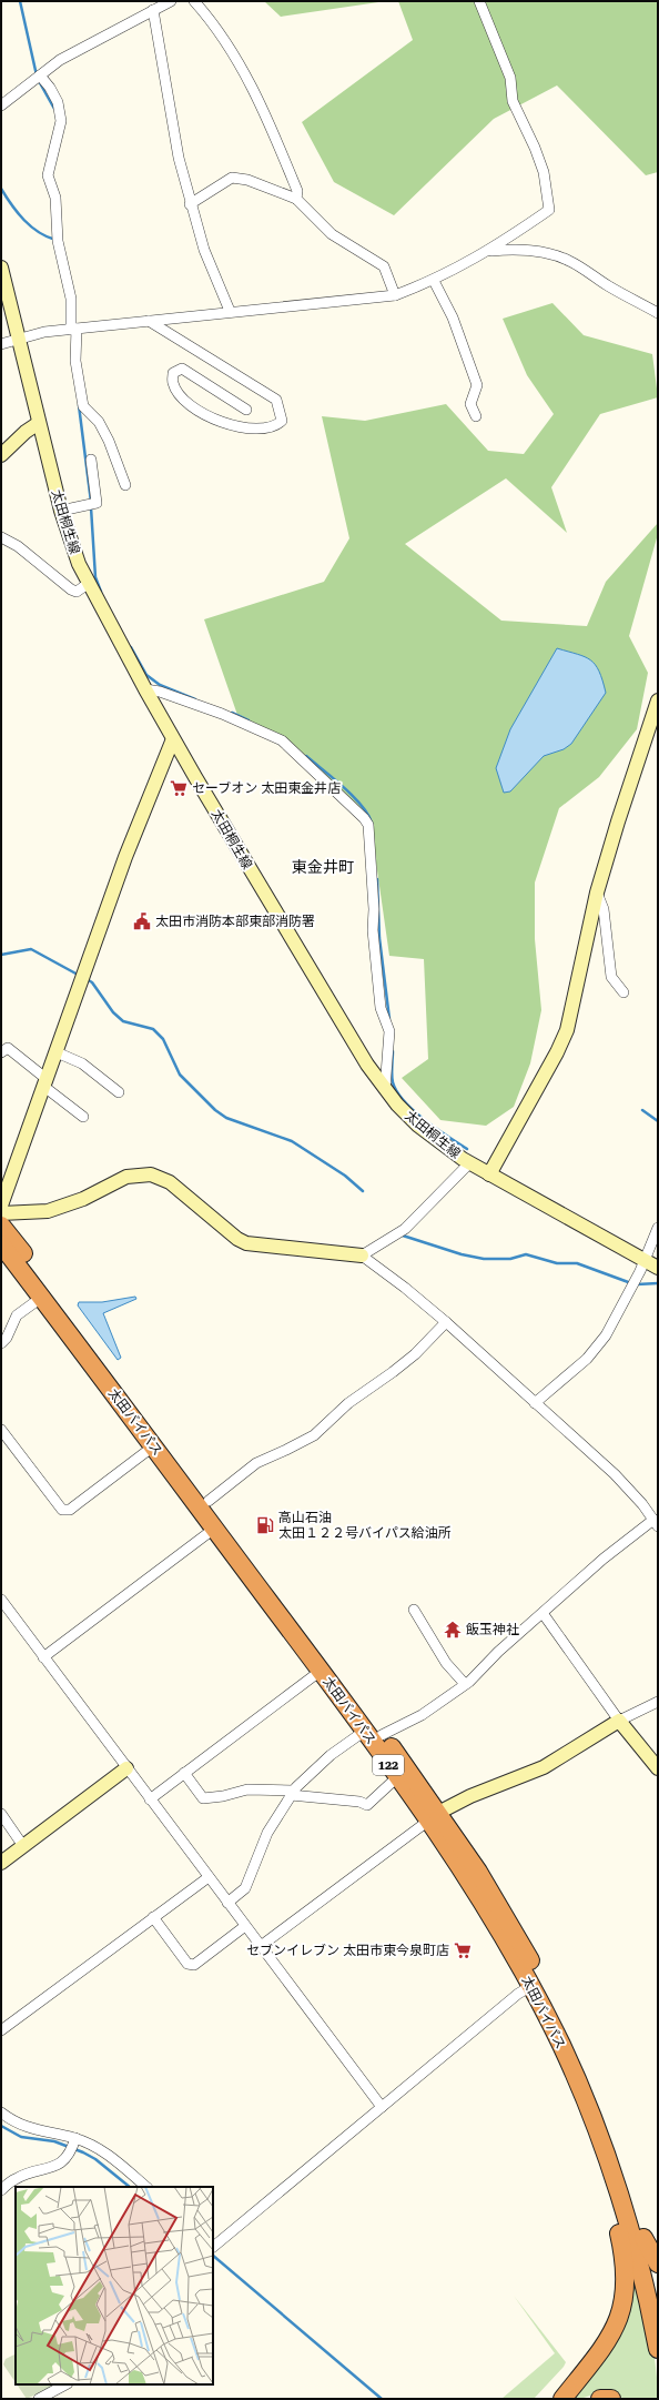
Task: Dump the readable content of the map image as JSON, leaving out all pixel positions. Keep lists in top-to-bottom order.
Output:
{
  "streets": {
    "highway": ["太田バイパス", "122"],
    "street": ["太田桐生線"]
  },
  "districts": ["東金井町"],
  "places": {
    "supermarket": ["セーブオン 太田東金井店", "セブンイレブン 太田市東今泉町店"],
    "public building": ["太田市消防本部東部消防署"],
    "fuel station": ["高山石油 太田１２２号バイパス給油所"],
    "temple": ["飯玉神社"]
  }
}
